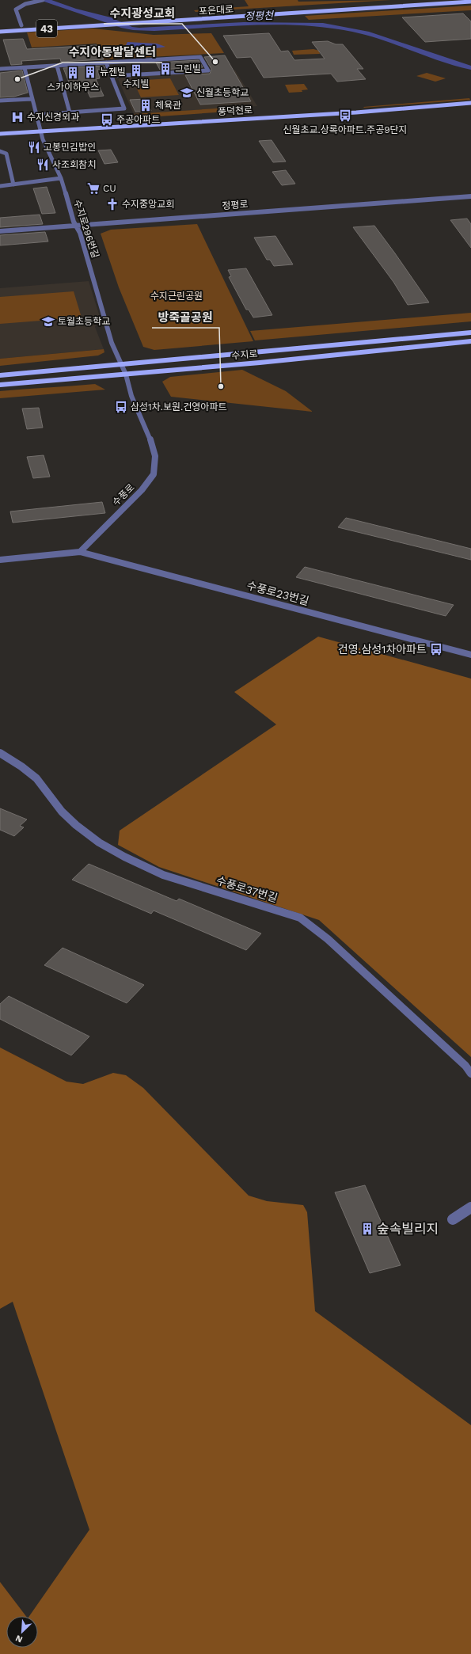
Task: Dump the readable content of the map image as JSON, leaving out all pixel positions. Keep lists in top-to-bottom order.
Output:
{
  "streets": {
    "main road": [
      "포은대로",
      "43",
      "풍덕천로",
      "수지로"
    ],
    "street": [
      "정평로",
      "수지로296번길",
      "수풍로",
      "수풍로23번길",
      "수풍로37번길"
    ]
  },
  "crossings": [
    ["포은대로", "43"],
    ["풍덕천로", "수지로296번길"],
    ["정평로", "수지로296번길"],
    ["수지로296번길", "수지로"],
    ["수지로296번길", "수풍로"],
    ["수지로", "수풍로"],
    ["수풍로", "수풍로23번길"]
  ],
  "water": ["정평천"],
  "parks": ["수지근린공원"],
  "places": {
    "other": ["수지광성교회", "수지아동발달센터", "방죽골공원"],
    "building": [
      "그린빌",
      "수지빌",
      "뉴젠빌",
      "스카이하우스",
      "체육관",
      "숲속빌리지"
    ],
    "school or university": ["신월초등학교", "토월초등학교"],
    "bus stop": [
      "신월초교.상록아파트.주공9단지",
      "주공아파트",
      "삼성1차.보원.건영아파트",
      "건영.삼성1차아파트"
    ],
    "hospital": ["수지신경외과"],
    "restaurant": ["고봉민김밥인", "사조회참치"],
    "supermarket": ["CU"],
    "church": ["수지중앙교회"]
  },
  "north": "bottom left"
}
